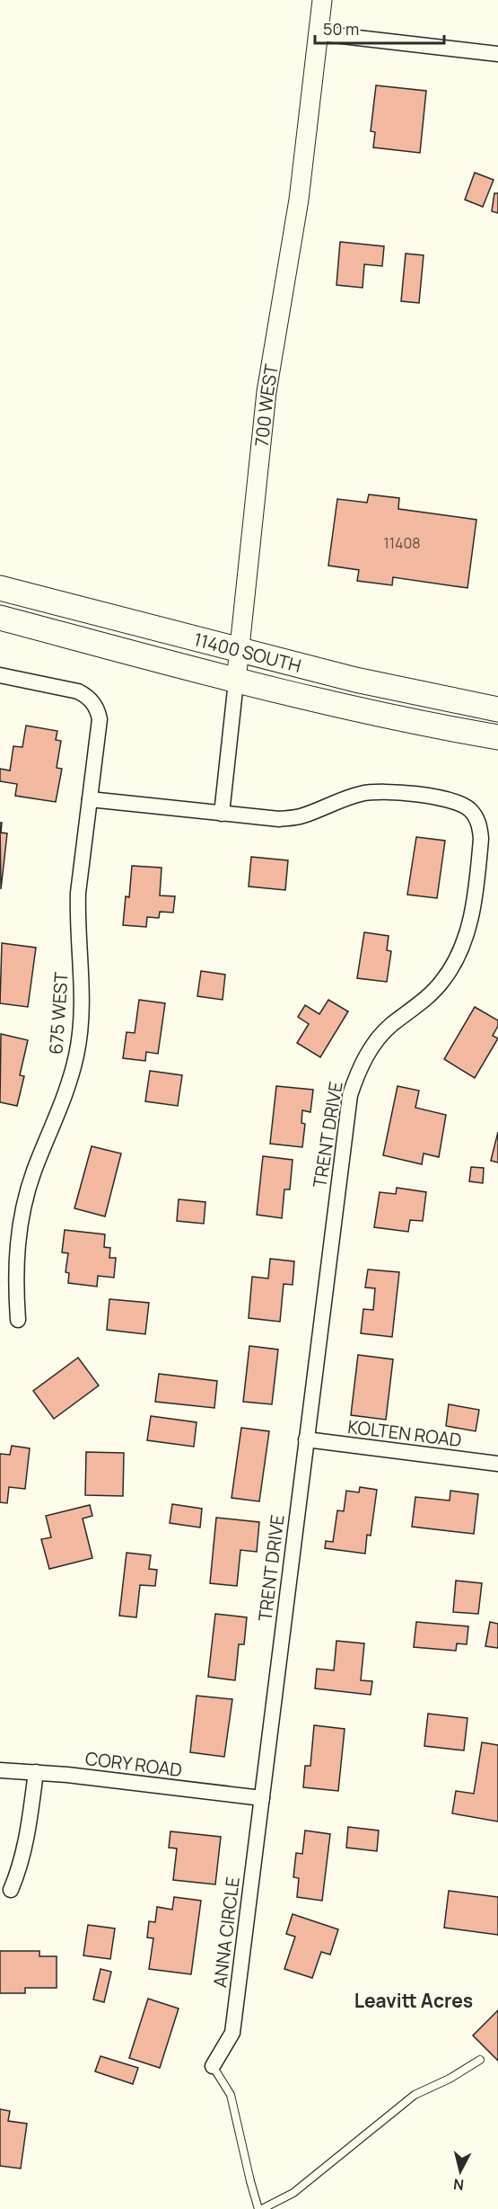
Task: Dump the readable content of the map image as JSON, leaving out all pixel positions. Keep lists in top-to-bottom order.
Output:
{
  "streets": {
    "main road": ["11400 SOUTH"],
    "street": [
      "700 WEST",
      "675 WEST",
      "TRENT DRIVE",
      "KOLTEN ROAD",
      "CORY ROAD",
      "ANNA CIRCLE"
    ]
  },
  "crossings": [
    ["700 WEST", "11400 SOUTH"],
    ["700 WEST", "TRENT DRIVE"],
    ["675 WEST", "TRENT DRIVE"],
    ["TRENT DRIVE", "KOLTEN ROAD"],
    ["TRENT DRIVE", "CORY ROAD"],
    ["TRENT DRIVE", "ANNA CIRCLE"],
    ["CORY ROAD", "ANNA CIRCLE"]
  ],
  "districts": ["Leavitt Acres"],
  "house_numbers": ["11408"],
  "scale_bar": "50 m",
  "north": "bottom"
}
